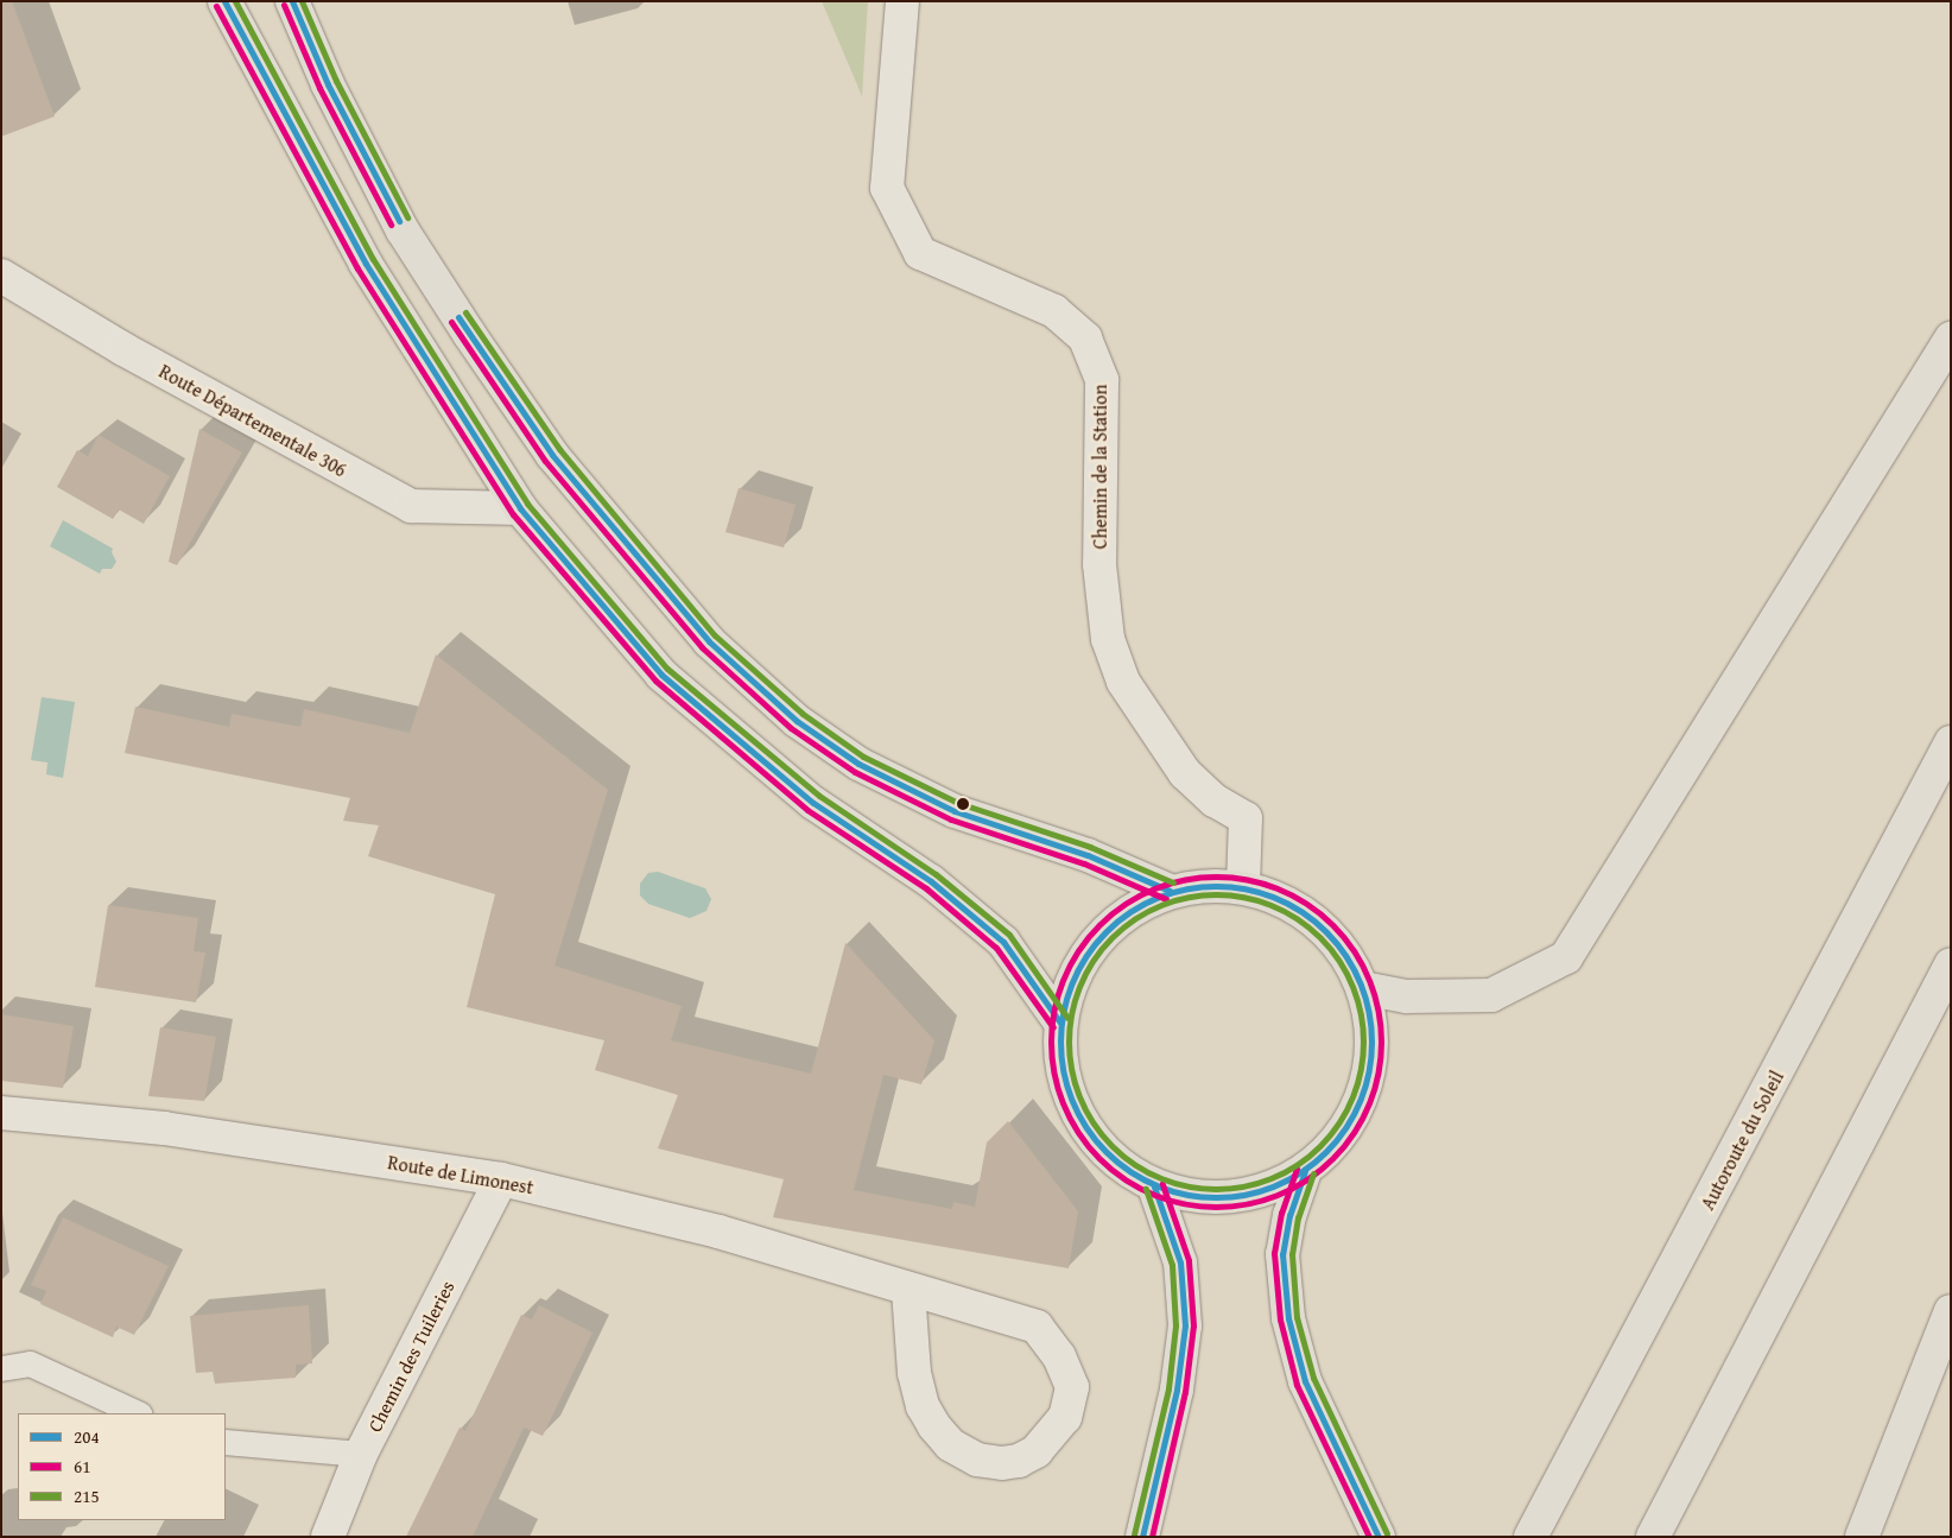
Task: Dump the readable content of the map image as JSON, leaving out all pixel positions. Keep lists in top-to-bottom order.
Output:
{
  "streets": {
    "main road": ["Autoroute du Soleil"],
    "street": [
      "Route Départementale 306",
      "Chemin de la Station",
      "Route de Limonest",
      "Chemin des Tuileries"
    ]
  },
  "crossings": [
    ["Route de Limonest", "Chemin des Tuileries"]
  ],
  "lines": ["transit line 204", "transit line 215", "transit line 61"],
  "legend": ["204", "61", "215"]
}
